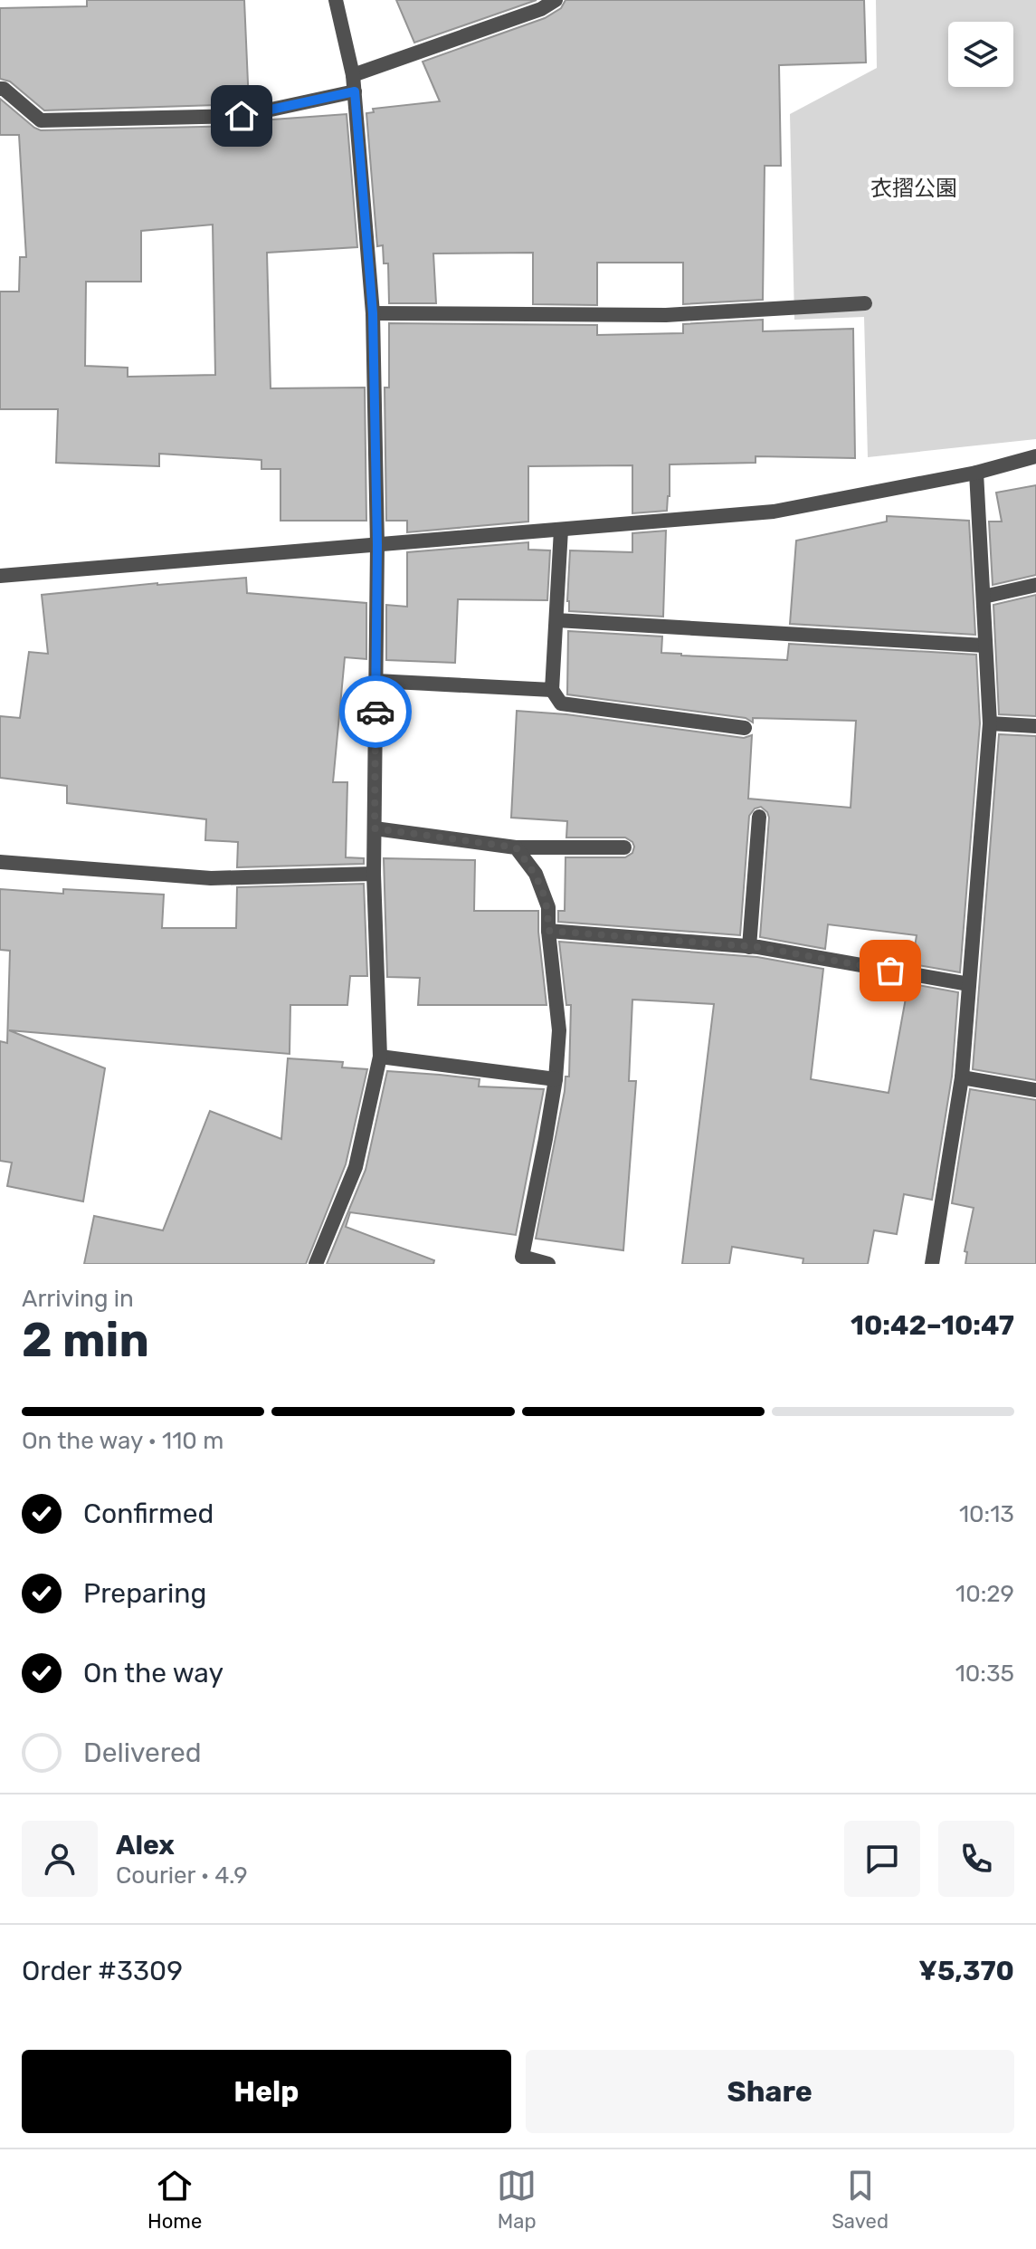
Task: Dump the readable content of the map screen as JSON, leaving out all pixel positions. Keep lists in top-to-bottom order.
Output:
{
  "parks": ["衣摺公園"],
  "page": {
    "heading": ["2 min", "Arriving in", "10:42–10:47"],
    "panel": [
      "Alex",
      "Courier · 4.9",
      "Order #3309",
      "¥5,370"
    ],
    "bar": "On the way · 110 m",
    "list": [
      ["Confirmed", "10:13"],
      ["Preparing", "10:29"],
      ["On the way", "10:35"],
      "Delivered"
    ],
    "buttons": ["Help", "Share"],
    "tabs": ["Home", "Map", "Saved"]
  }
}
